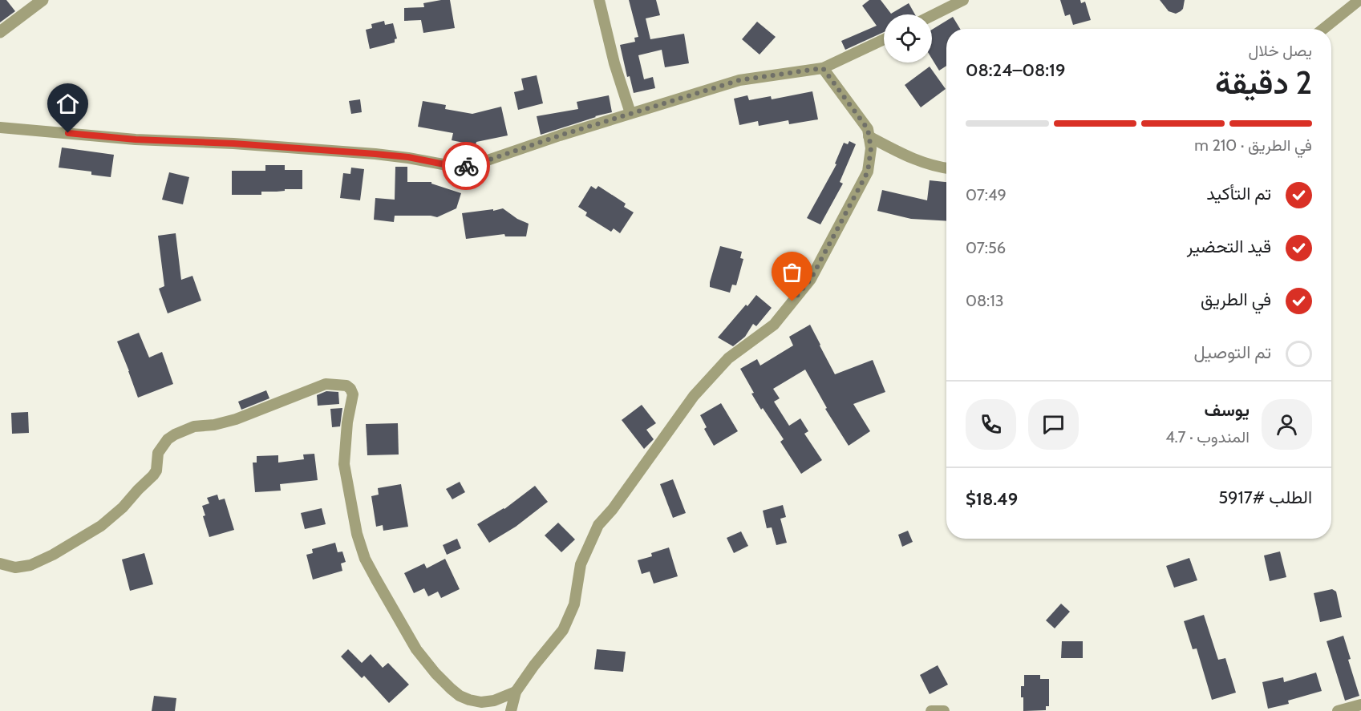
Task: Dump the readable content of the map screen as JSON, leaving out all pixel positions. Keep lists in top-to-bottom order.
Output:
{
  "page": {
    "heading": ["2 دقيقة", "يصل خلال", "08:19–08:24"],
    "panel": [
      "يوسف",
      "المندوب · 4.7",
      "الطلب #5917",
      "$18.49"
    ],
    "bar": "في الطريق · 210 m",
    "list": [
      ["تم التأكيد", "07:49"],
      ["قيد التحضير", "07:56"],
      ["في الطريق", "08:13"],
      "تم التوصيل"
    ]
  }
}
